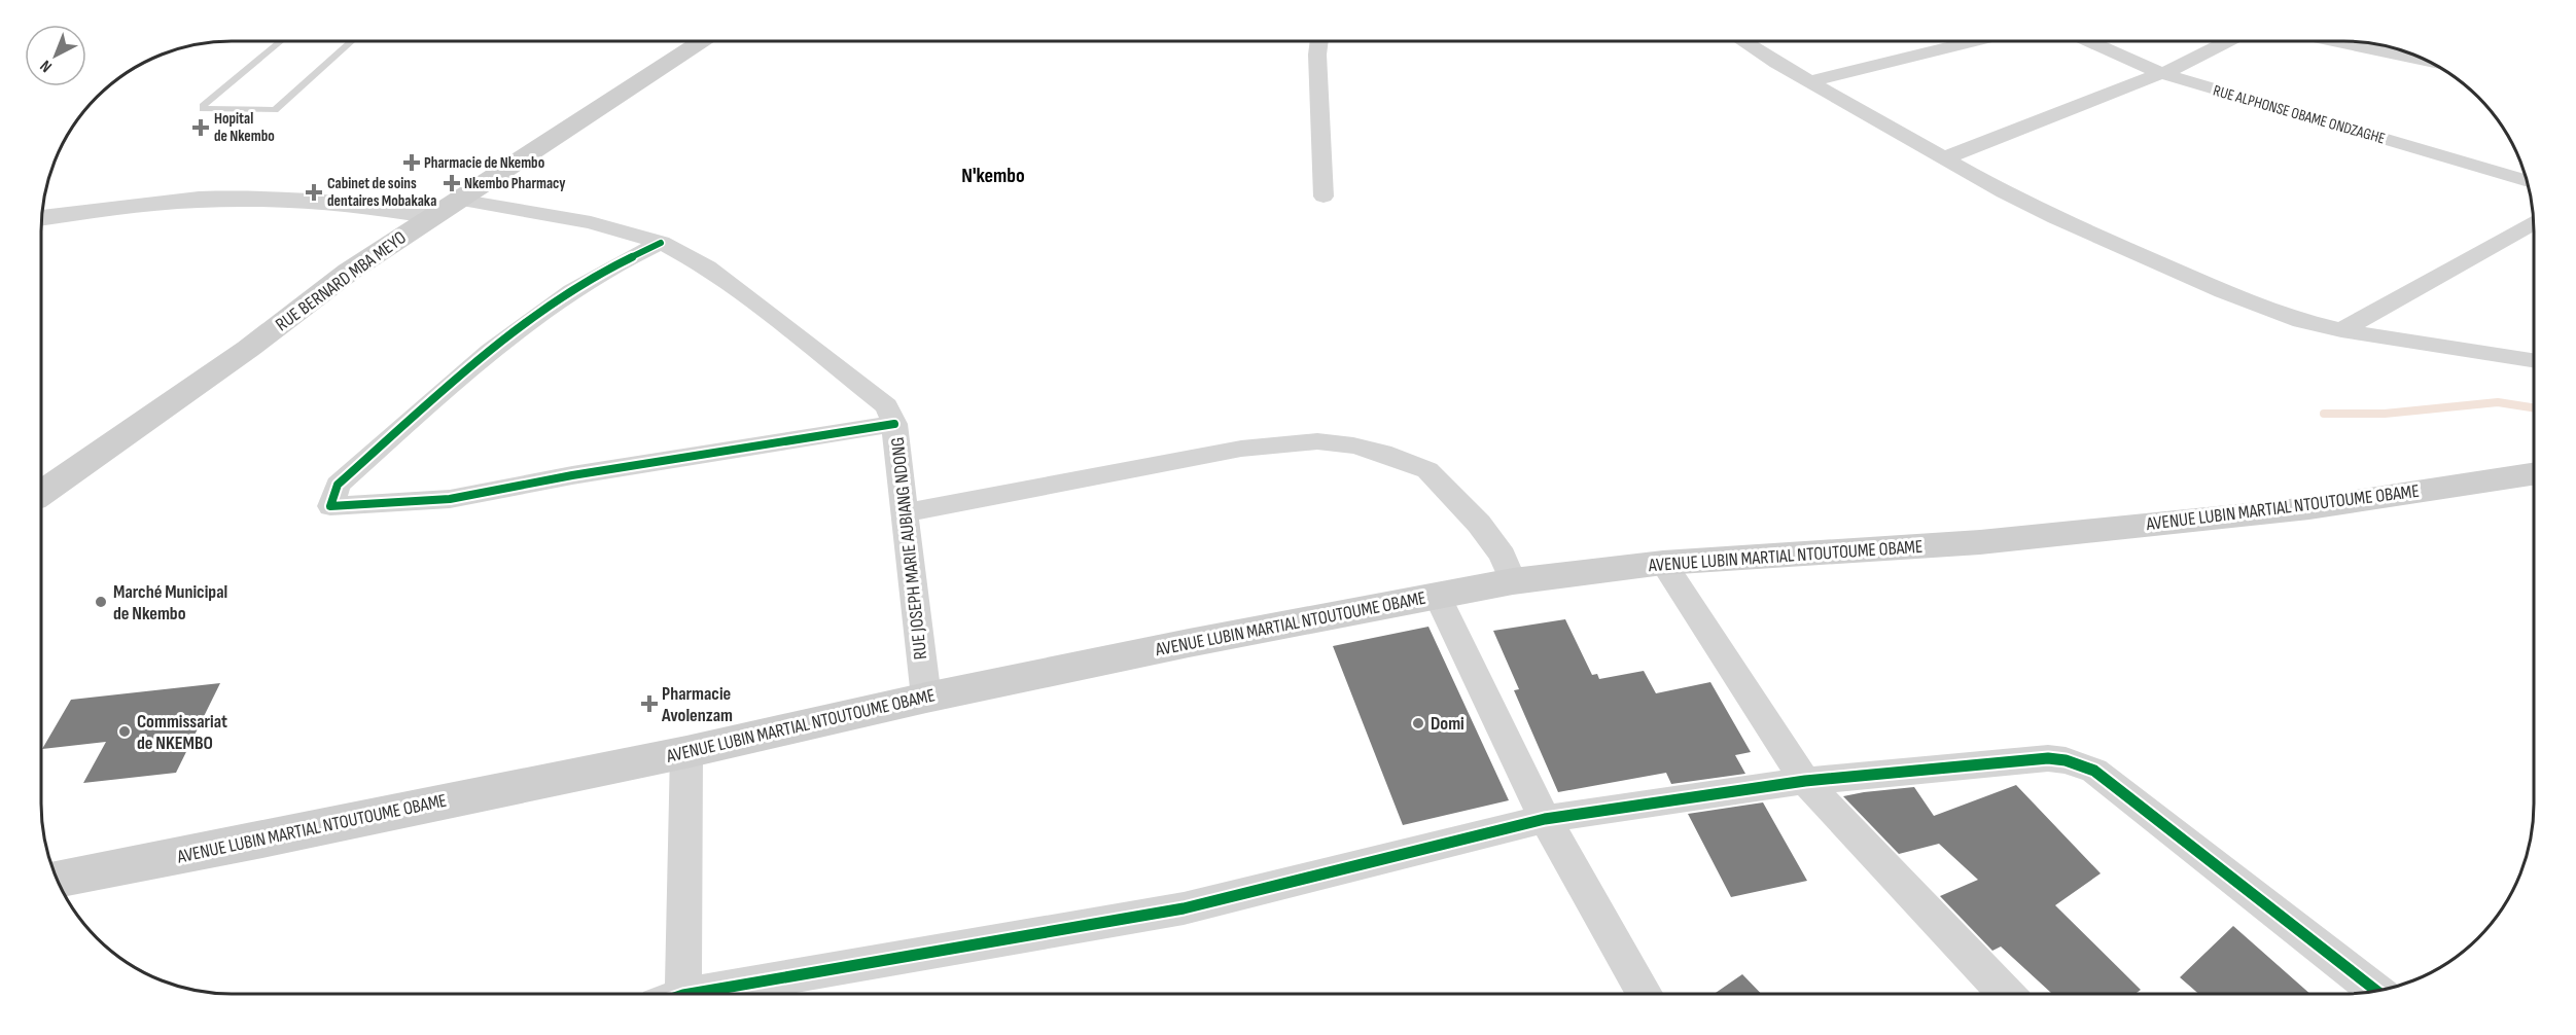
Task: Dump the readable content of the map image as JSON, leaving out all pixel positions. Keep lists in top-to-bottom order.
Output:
{
  "streets": {
    "main road": ["RUE BERNARD MBA MEYO", "AVENUE LUBIN MARTIAL NTOUTOUME OBAME"],
    "street": ["RUE ALPHONSE OBAME ONDZAGHE", "RUE JOSEPH MARIE AUBIANG NDONG"]
  },
  "crossings": [
    ["RUE BERNARD MBA MEYO", "RUE JOSEPH MARIE AUBIANG NDONG"],
    ["AVENUE LUBIN MARTIAL NTOUTOUME OBAME", "RUE JOSEPH MARIE AUBIANG NDONG"]
  ],
  "districts": ["N'kembo"],
  "places": {
    "health": [
      "Hopital de Nkembo",
      "Pharmacie de Nkembo",
      "Nkembo Pharmacy",
      "Cabinet de soins dentaires Mobakaka",
      "Pharmacie Avolenzam"
    ],
    "other": ["Marché Municipal de Nkembo", "Domi", "Commissariat de NKEMBO"]
  },
  "north": "bottom left"
}
